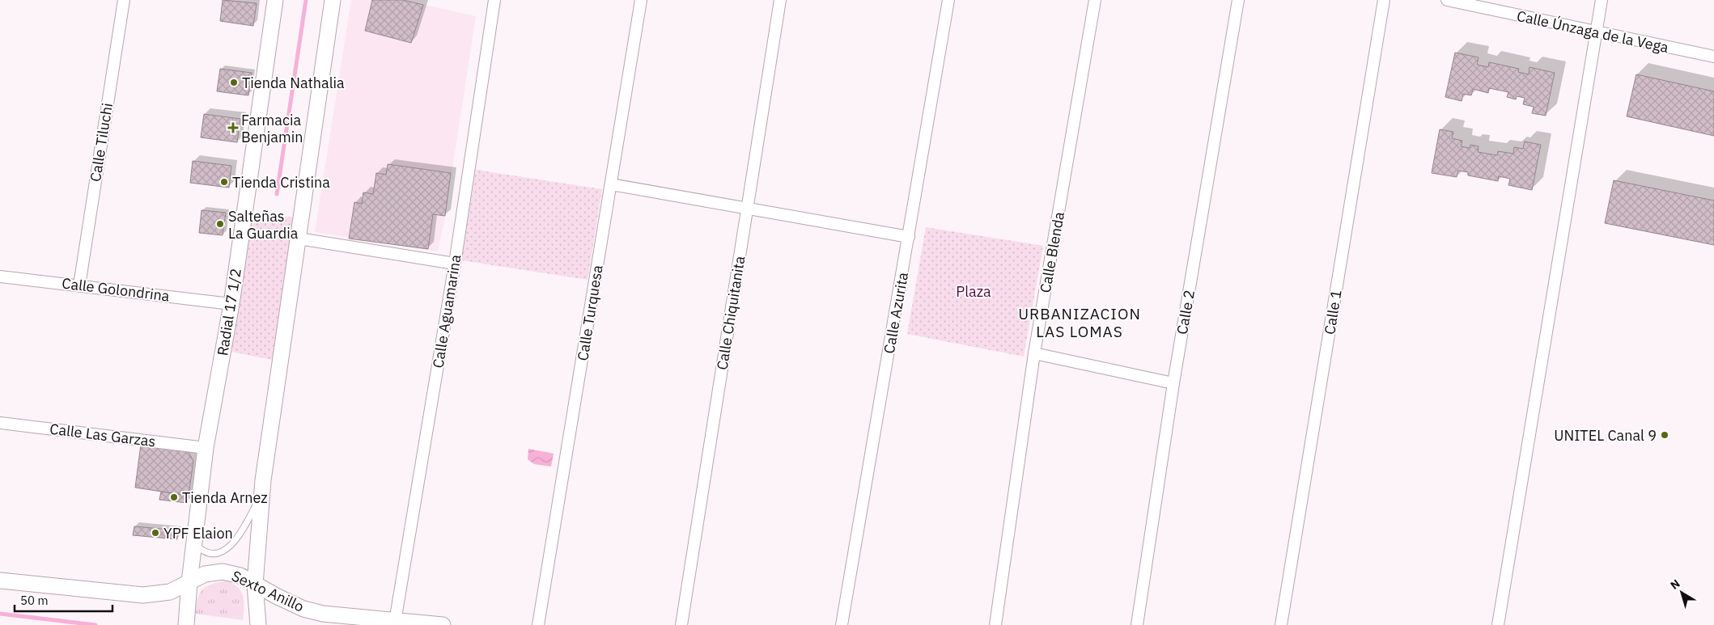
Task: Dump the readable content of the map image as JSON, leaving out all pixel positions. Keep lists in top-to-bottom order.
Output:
{
  "streets": {
    "main road": ["Radial 17 1/2", "Sexto Anillo"],
    "street": [
      "Calle Únzaga de la Vega",
      "Calle Tiluchi",
      "Calle Blenda",
      "Calle Golondrina",
      "Calle Aguamarina",
      "Calle 2",
      "Calle 1",
      "Calle Turquesa",
      "Calle Chiquitanita",
      "Calle Azurita",
      "Calle Las Garzas"
    ]
  },
  "crossings": [
    ["Calle Tiluchi", "Calle Golondrina"],
    ["Calle Golondrina", "Radial 17 1/2"],
    ["Calle Aguamarina", "Sexto Anillo"],
    ["Radial 17 1/2", "Calle Las Garzas"],
    ["Radial 17 1/2", "Sexto Anillo"]
  ],
  "districts": ["URBANIZACION LAS LOMAS"],
  "parks": ["Plaza"],
  "places": {
    "other": [
      "Tienda Nathalia",
      "Tienda Cristina",
      "Salteñas La Guardia",
      "UNITEL Canal 9",
      "Tienda Arnez",
      "YPF Elaion"
    ],
    "health": ["Farmacia Benjamin"]
  },
  "scale_bar": "50 m",
  "north": "top left"
}
